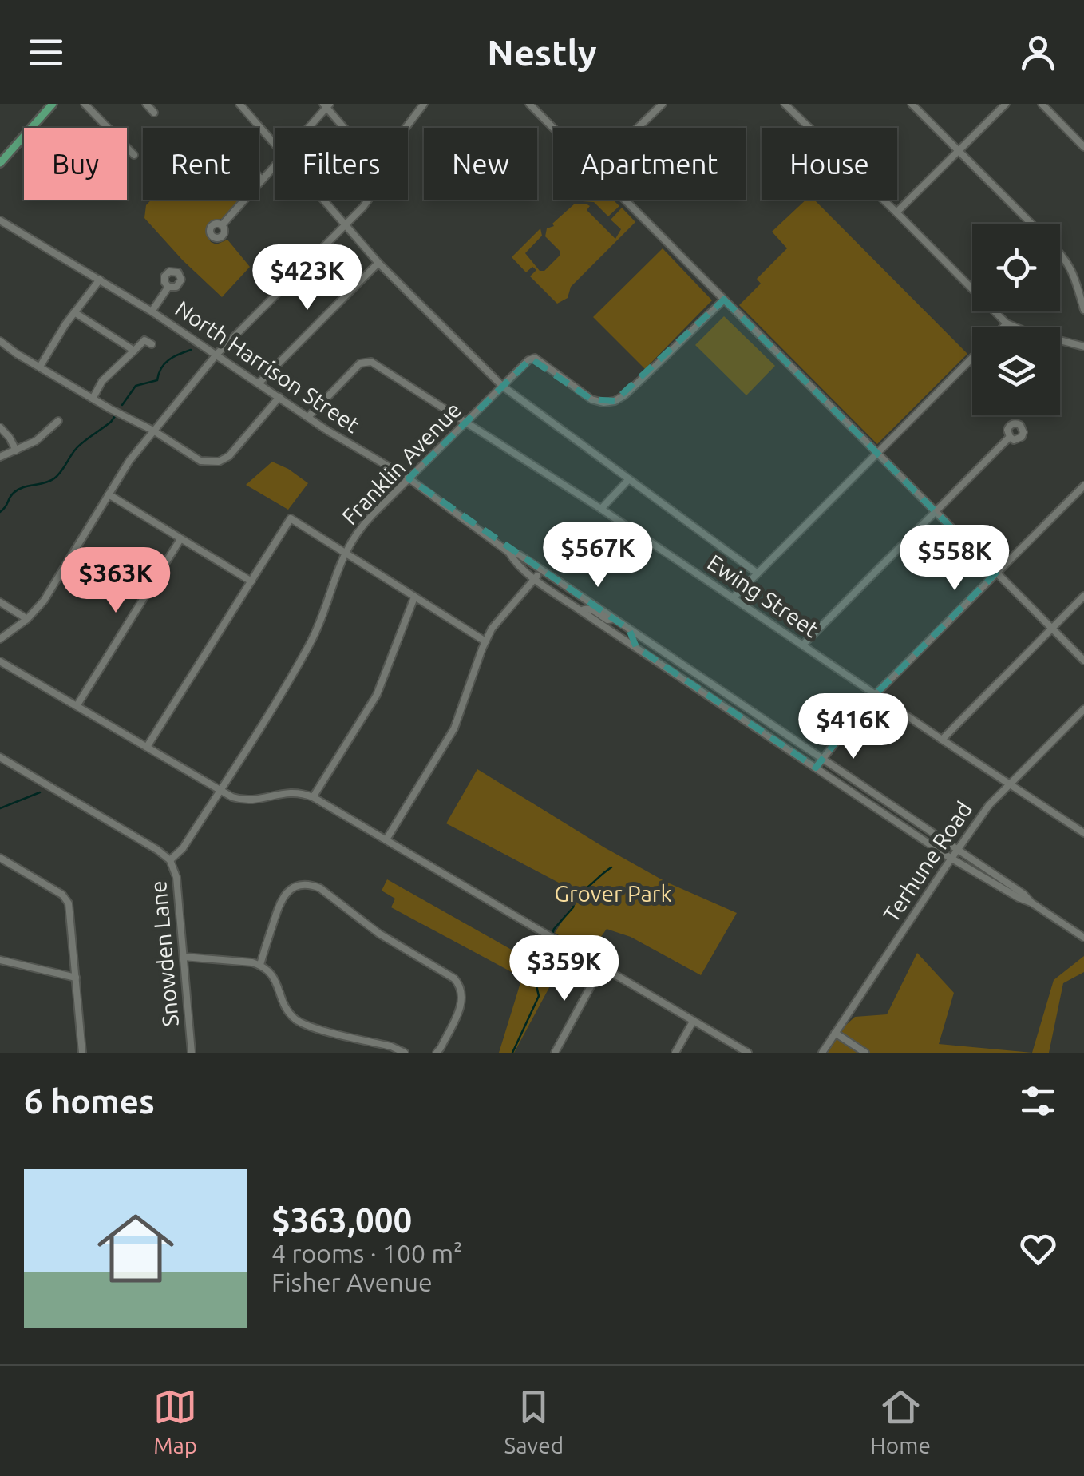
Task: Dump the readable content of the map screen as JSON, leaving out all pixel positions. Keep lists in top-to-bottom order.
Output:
{
  "streets": {
    "street": [
      "North Harrison Street",
      "Franklin Avenue",
      "Ewing Street",
      "Terhune Road",
      "Snowden Lane"
    ]
  },
  "crossings": [
    ["North Harrison Street", "Franklin Avenue"],
    ["North Harrison Street", "Ewing Street"],
    ["North Harrison Street", "Terhune Road"],
    ["Franklin Avenue", "Ewing Street"],
    ["Franklin Avenue", "Snowden Lane"],
    ["Ewing Street", "Terhune Road"]
  ],
  "parks": ["Grover Park"],
  "page": {
    "header": "Nestly",
    "chip": [
      "Buy",
      "Rent",
      "Filters",
      "New",
      "Apartment",
      "House"
    ],
    "price": [
      "$423K",
      "$567K",
      "$558K",
      "$363K",
      "$416K",
      "$359K"
    ],
    "heading": "6 homes",
    "list": [
      {
        "name": "$363,000",
        "note": "4 rooms · 100 m² · Fisher Avenue"
      }
    ],
    "tabs": ["Map", "Saved", "Home"]
  }
}
